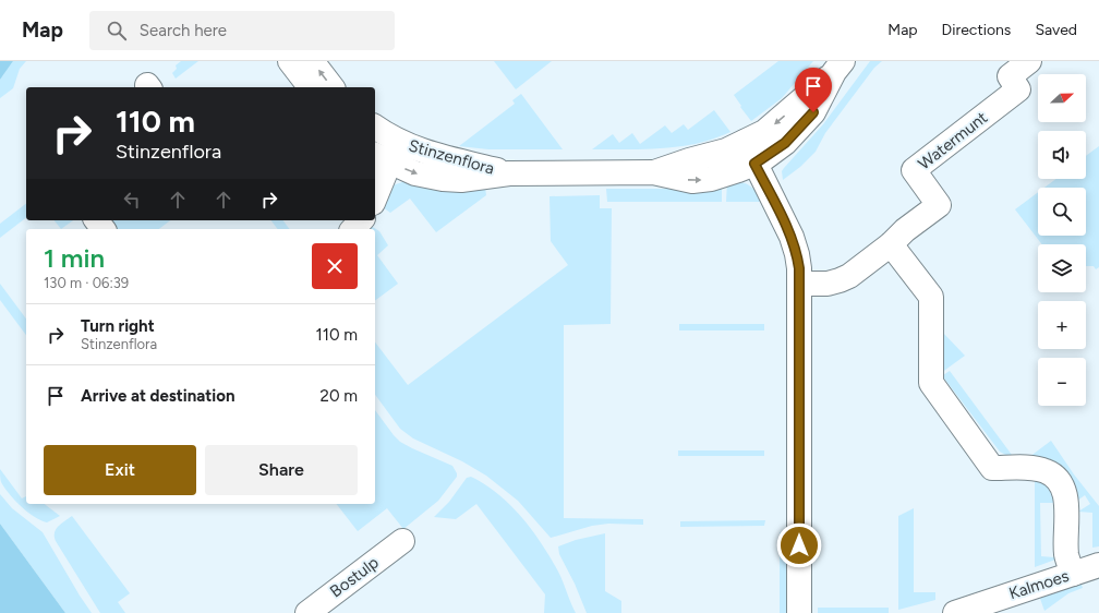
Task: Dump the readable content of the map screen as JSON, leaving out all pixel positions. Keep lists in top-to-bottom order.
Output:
{
  "streets": {
    "street": [
      "Watermunt",
      "Stinzenflora",
      "Bostulp",
      "Kalmoes"
    ]
  },
  "north": "right",
  "page": {
    "header": "Map",
    "search": "Search here",
    "nav": ["Map", "Directions", "Saved"],
    "map_buttons": ["+", "−"],
    "turn": ["110 m", "Stinzenflora"],
    "heading": ["1 min", "130 m · 06:39"],
    "list": [
      {
        "name": "Turn right",
        "note": "Stinzenflora",
        "value": "110 m"
      },
      {
        "name": "Arrive at destination",
        "value": "20 m"
      }
    ],
    "buttons": ["Exit", "Share"]
  }
}
